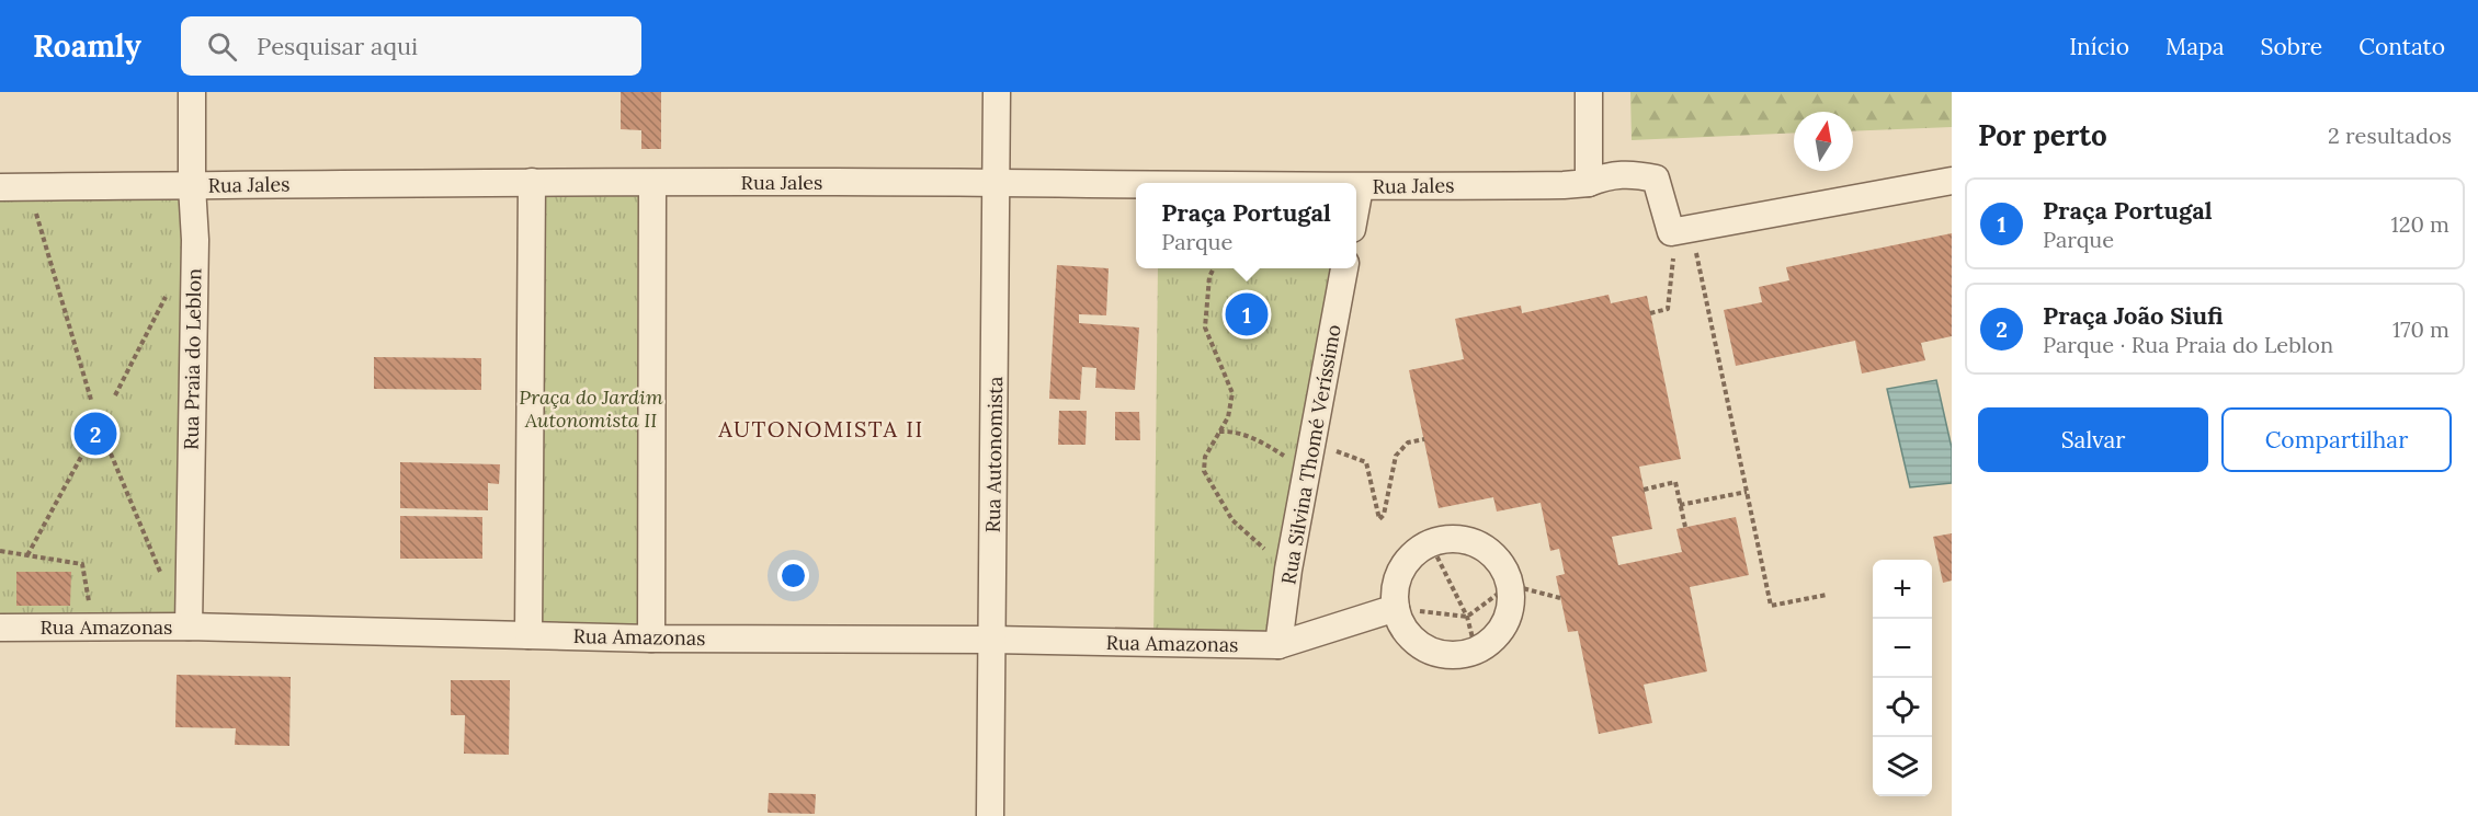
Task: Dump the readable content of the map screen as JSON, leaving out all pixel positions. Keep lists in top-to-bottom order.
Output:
{
  "streets": {
    "street": [
      "Rua Jales",
      "Rua Praia do Leblon",
      "Rua Autonomista",
      "Rua Silvina Thomé Veríssimo",
      "Rua Amazonas"
    ]
  },
  "crossings": [
    ["Rua Jales", "Rua Praia do Leblon"],
    ["Rua Jales", "Rua Autonomista"],
    ["Rua Praia do Leblon", "Rua Amazonas"],
    ["Rua Autonomista", "Rua Amazonas"],
    ["Rua Silvina Thomé Veríssimo", "Rua Amazonas"]
  ],
  "districts": ["AUTONOMISTA II"],
  "parks": ["Praça do Jardim Autonomista II"],
  "north": "top",
  "page": {
    "header": "Roamly",
    "search": "Pesquisar aqui",
    "nav": [
      "Início",
      "Mapa",
      "Sobre",
      "Contato"
    ],
    "heading": ["Por perto", "2 resultados"],
    "list": [
      {
        "mark": "1",
        "name": "Praça Portugal",
        "note": "Parque",
        "value": "120 m"
      },
      {
        "mark": "2",
        "name": "Praça João Siufi",
        "note": "Parque · Rua Praia do Leblon",
        "value": "170 m"
      }
    ],
    "popup": ["Praça Portugal", "Parque"],
    "pins": ["1", "2"],
    "buttons": ["Salvar", "Compartilhar"],
    "map_buttons": ["+", "−"]
  }
}
